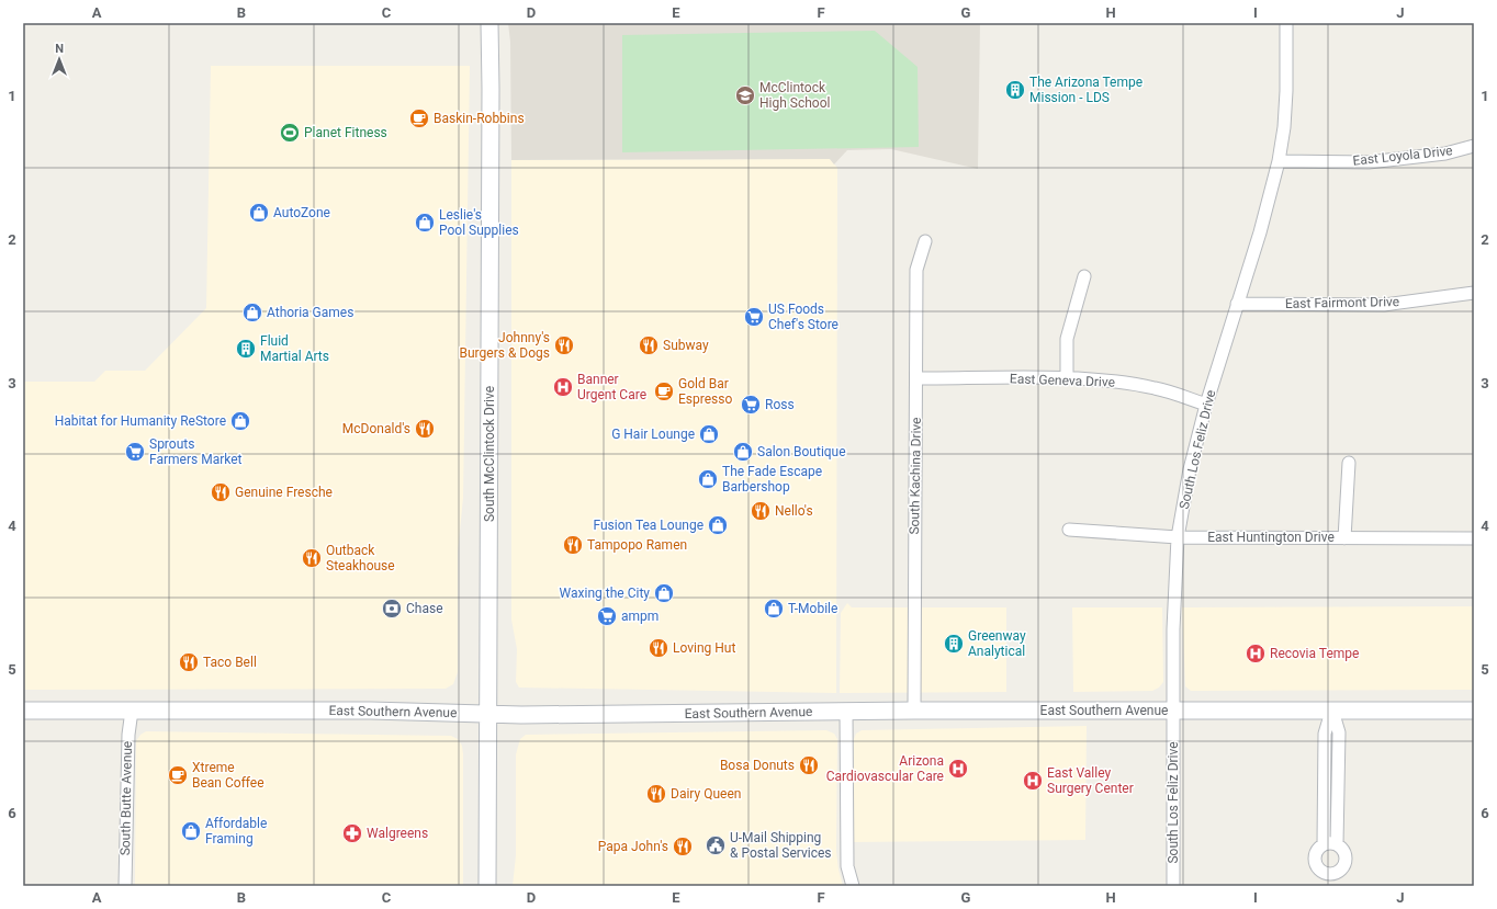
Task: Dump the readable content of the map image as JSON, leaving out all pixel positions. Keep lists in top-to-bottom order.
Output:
{
  "streets": {
    "main road": ["South McClintock Drive", "East Southern Avenue"],
    "street": [
      "East Loyola Drive",
      "East Fairmont Drive",
      "East Geneva Drive",
      "South Los Feliz Drive",
      "South Kachina Drive",
      "East Huntington Drive",
      "South Butte Avenue"
    ]
  },
  "crossings": [
    ["East Loyola Drive", "South Los Feliz Drive"],
    ["East Fairmont Drive", "South Los Feliz Drive"],
    ["East Geneva Drive", "South Los Feliz Drive"],
    ["East Geneva Drive", "South Kachina Drive"],
    ["South Los Feliz Drive", "East Huntington Drive"],
    ["South Los Feliz Drive", "East Southern Avenue"],
    ["South McClintock Drive", "East Southern Avenue"],
    ["South Kachina Drive", "East Southern Avenue"],
    ["East Southern Avenue", "South Butte Avenue"]
  ],
  "places": {
    "building": ["The Arizona Tempe Mission - LDS", "Fluid Martial Arts", "Greenway Analytical"],
    "school or university": ["McClintock High School"],
    "cafe": ["Baskin-Robbins", "Gold Bar Espresso", "Xtreme Bean Coffee"],
    "sports": ["Planet Fitness"],
    "shop": [
      "AutoZone",
      "Leslie's Pool Supplies",
      "Athoria Games",
      "Habitat for Humanity ReStore",
      "G Hair Lounge",
      "Salon Boutique",
      "The Fade Escape Barbershop",
      "Fusion Tea Lounge",
      "Waxing the City",
      "T-Mobile",
      "Affordable Framing"
    ],
    "supermarket": [
      "US Foods Chef's Store",
      "Ross",
      "Sprouts Farmers Market",
      "ampm"
    ],
    "restaurant": [
      "Johnny's Burgers & Dogs",
      "Subway",
      "McDonald's",
      "Genuine Fresche",
      "Nello's",
      "Tampopo Ramen",
      "Outback Steakhouse",
      "Loving Hut",
      "Taco Bell",
      "Bosa Donuts",
      "Dairy Queen",
      "Papa John's"
    ],
    "hospital": [
      "Banner Urgent Care",
      "Recovia Tempe",
      "Arizona Cardiovascular Care",
      "East Valley Surgery Center"
    ],
    "bank": ["Chase"],
    "pharmacy": ["Walgreens"],
    "public building": ["U-Mail Shipping & Postal Services"]
  },
  "north": "top",
  "grid": {
    "columns": [
      "A",
      "B",
      "C",
      "D",
      "E",
      "F",
      "G",
      "H",
      "I",
      "J"
    ],
    "rows": [
      "1",
      "2",
      "3",
      "4",
      "5",
      "6"
    ]
  }
}
